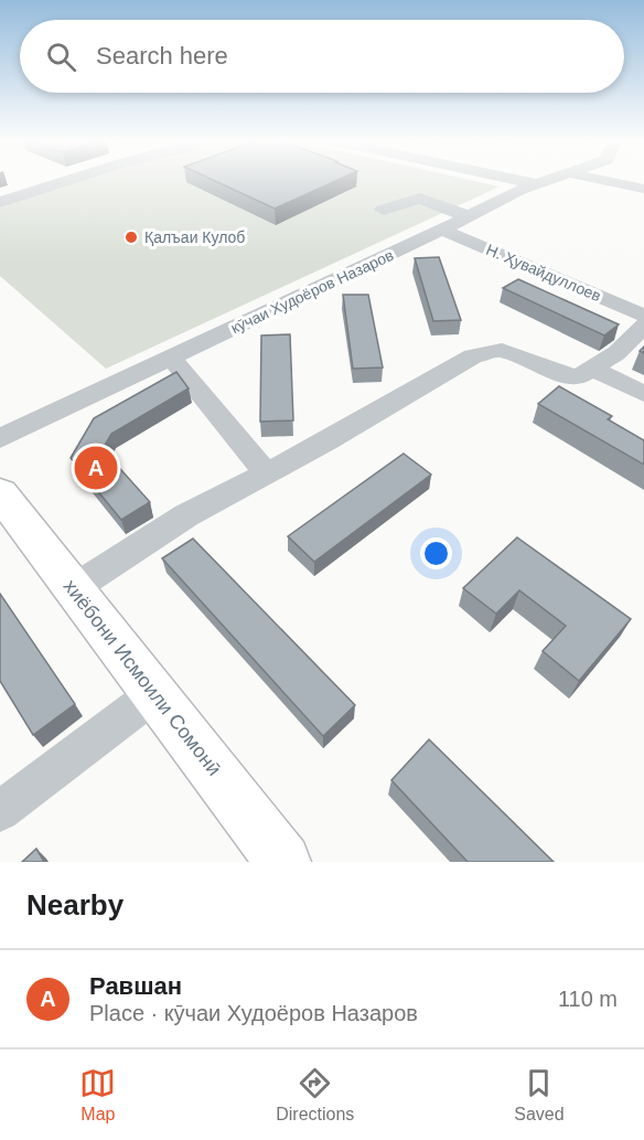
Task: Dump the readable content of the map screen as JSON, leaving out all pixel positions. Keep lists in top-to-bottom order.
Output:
{
  "streets": {
    "main road": ["хиёбони Исмоили Сомонӣ"],
    "street": ["Н. Ҳувайдуллоев", "кӯчаи Худоёров Назаров"]
  },
  "crossings": [
    ["Н. Ҳувайдуллоев", "кӯчаи Худоёров Назаров"]
  ],
  "places": ["Қалъаи Кулоб"],
  "page": {
    "search": "Search here",
    "pins": "A",
    "heading": "Nearby",
    "list": [
      {
        "mark": "A",
        "name": "Равшан",
        "note": "Place · кӯчаи Худоёров Назаров",
        "value": "110 m"
      }
    ],
    "nav": ["Map", "Directions", "Saved"]
  }
}
